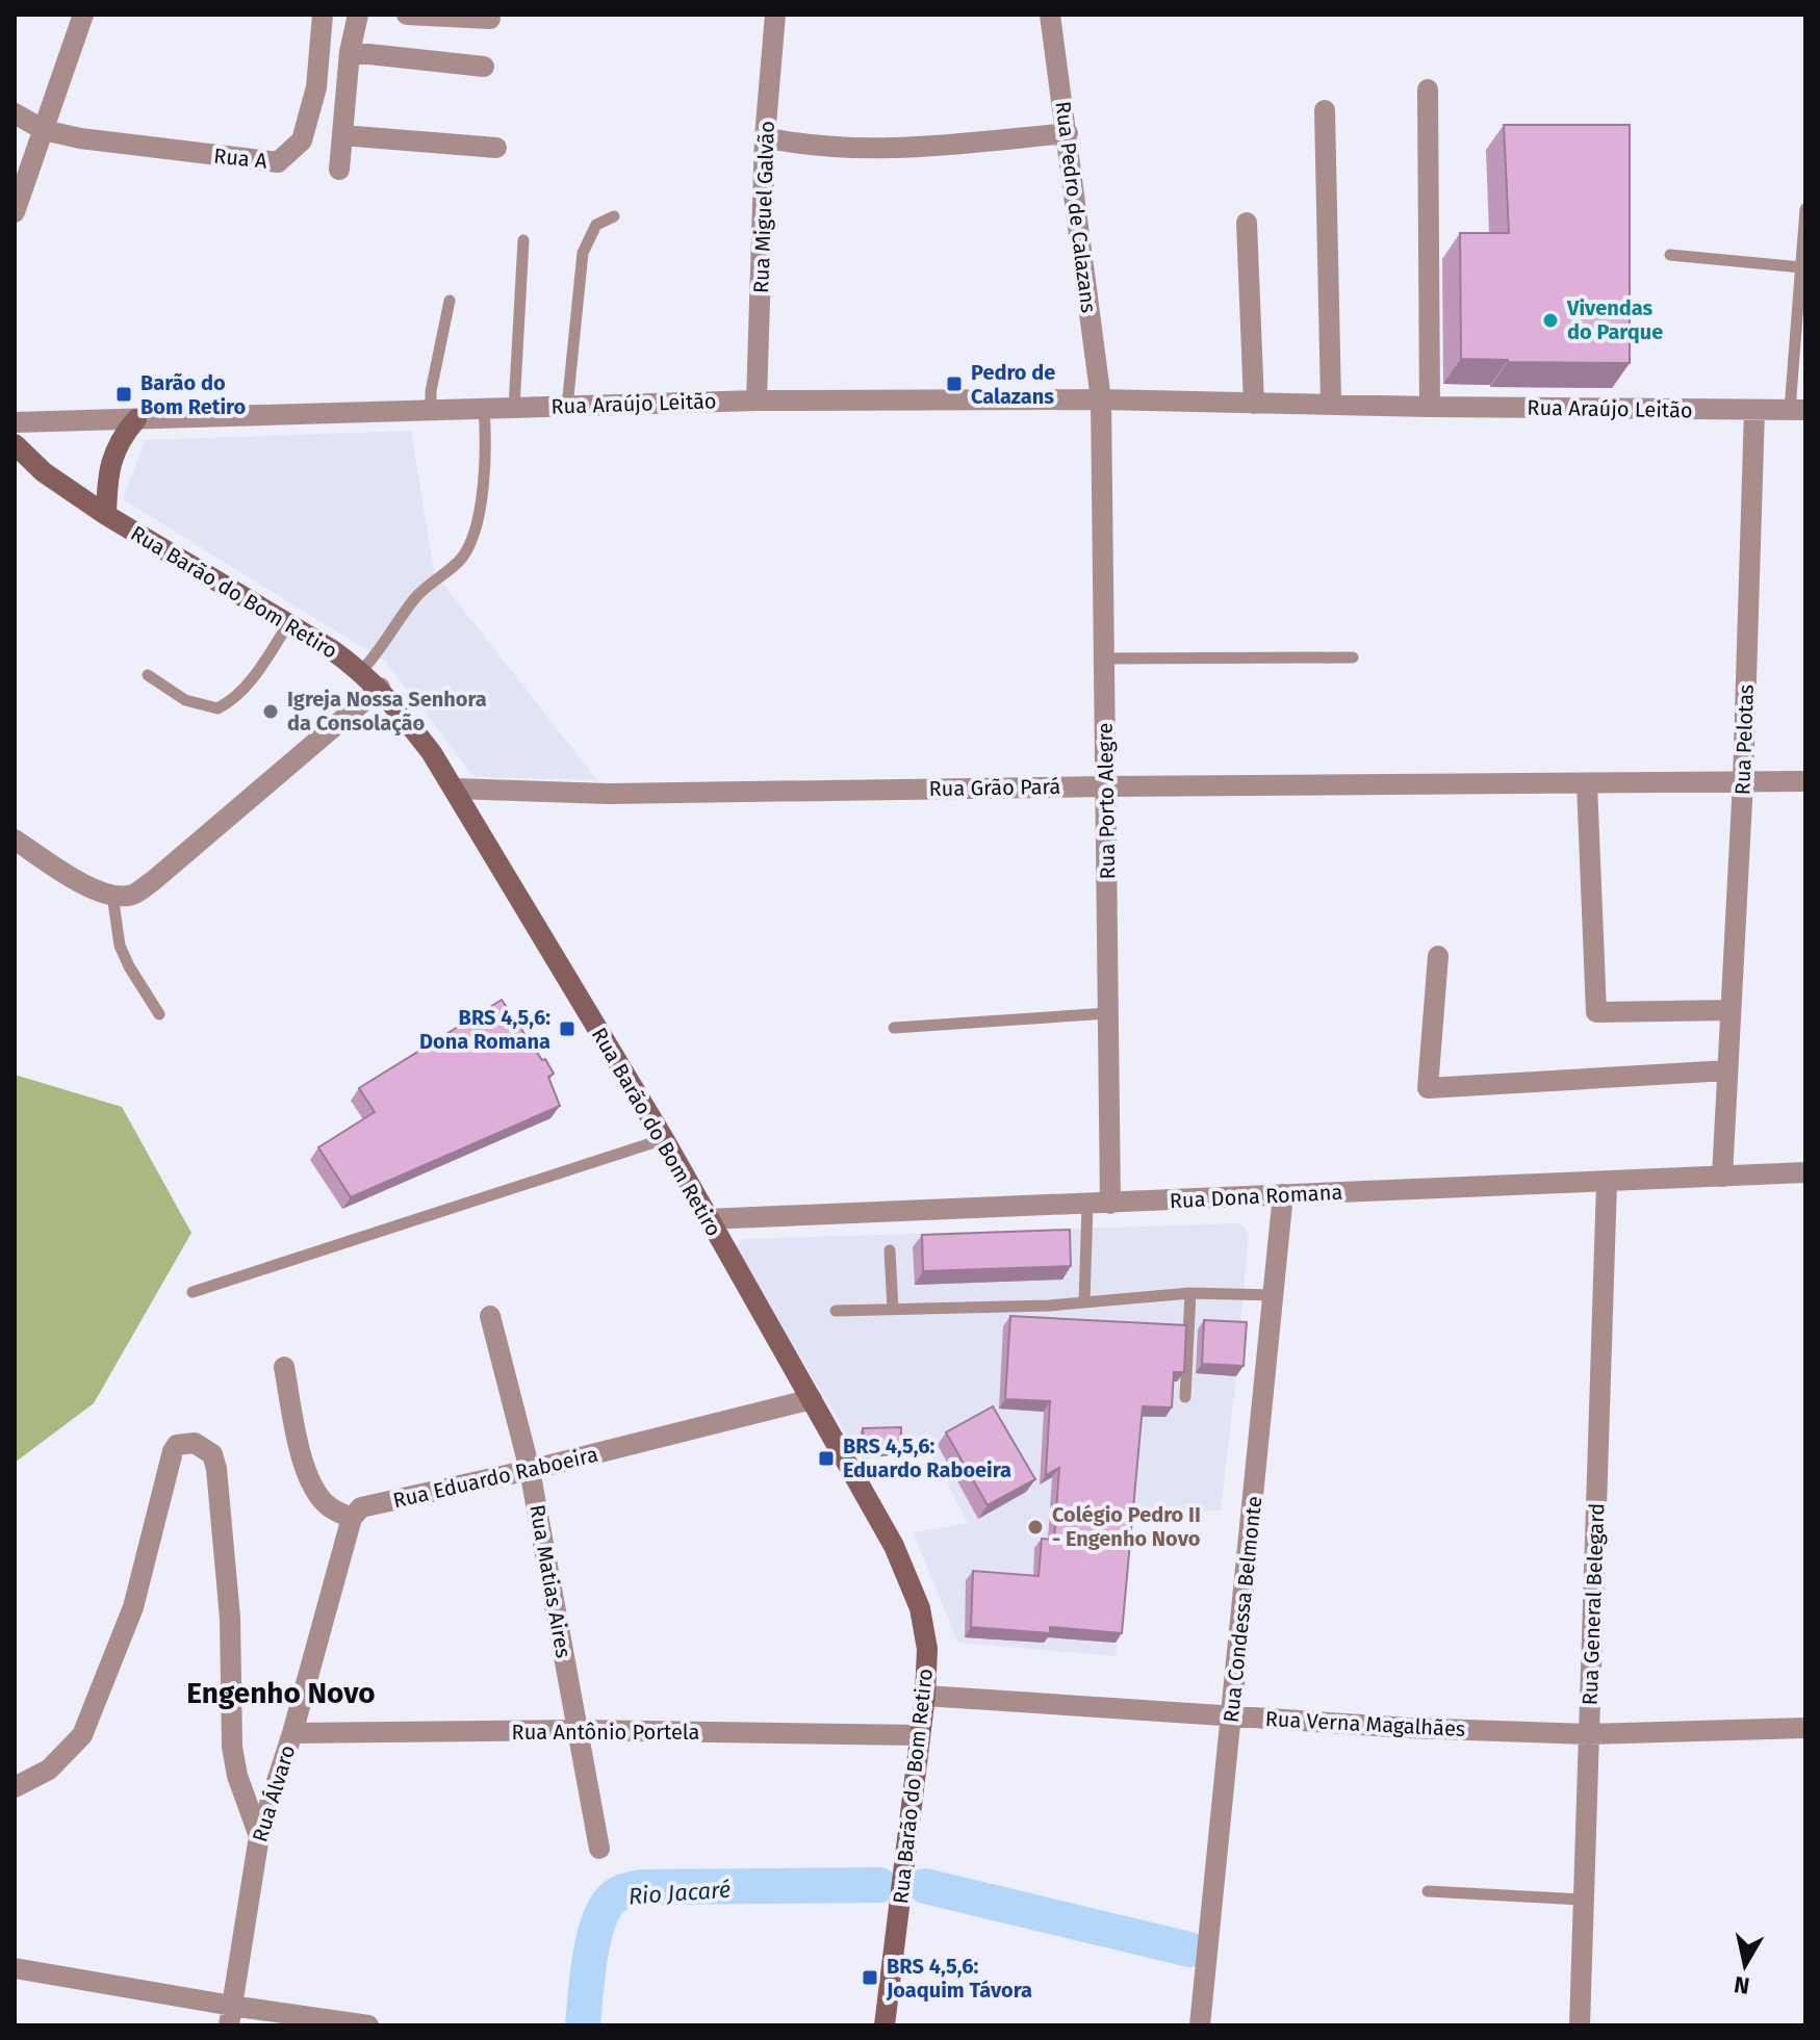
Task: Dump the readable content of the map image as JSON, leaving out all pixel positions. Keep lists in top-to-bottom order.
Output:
{
  "streets": {
    "main road": ["Rua Barão do Bom Retiro"],
    "street": [
      "Rua A",
      "Rua Miguel Galvão",
      "Rua Pedro de Calazans",
      "Rua Araújo Leitão",
      "Rua Pelotas",
      "Rua Grão Pará",
      "Rua Porto Alegre",
      "Rua Dona Romana",
      "Rua Eduardo Raboeira",
      "Rua Matias Aires",
      "Rua General Belegard",
      "Rua Condessa Belmonte",
      "Rua Verna Magalhães",
      "Rua Antônio Portela",
      "Rua Álvaro"
    ]
  },
  "crossings": [
    ["Rua Miguel Galvão", "Rua Araújo Leitão"],
    ["Rua Pedro de Calazans", "Rua Araújo Leitão"],
    ["Rua Pedro de Calazans", "Rua Porto Alegre"],
    ["Rua Araújo Leitão", "Rua Pelotas"],
    ["Rua Araújo Leitão", "Rua Porto Alegre"],
    ["Rua Barão do Bom Retiro", "Rua Grão Pará"],
    ["Rua Barão do Bom Retiro", "Rua Dona Romana"],
    ["Rua Barão do Bom Retiro", "Rua Eduardo Raboeira"],
    ["Rua Barão do Bom Retiro", "Rua Verna Magalhães"],
    ["Rua Barão do Bom Retiro", "Rua Antônio Portela"],
    ["Rua Pelotas", "Rua Grão Pará"],
    ["Rua Pelotas", "Rua Dona Romana"],
    ["Rua Grão Pará", "Rua Porto Alegre"],
    ["Rua Porto Alegre", "Rua Dona Romana"],
    ["Rua Dona Romana", "Rua General Belegard"],
    ["Rua Dona Romana", "Rua Condessa Belmonte"],
    ["Rua Eduardo Raboeira", "Rua Matias Aires"],
    ["Rua Eduardo Raboeira", "Rua Álvaro"],
    ["Rua Matias Aires", "Rua Antônio Portela"],
    ["Rua General Belegard", "Rua Verna Magalhães"],
    ["Rua Condessa Belmonte", "Rua Verna Magalhães"],
    ["Rua Antônio Portela", "Rua Álvaro"]
  ],
  "districts": ["Engenho Novo"],
  "water": ["Rio Jacaré"],
  "places": {
    "other": ["Vivendas do Parque", "Igreja Nossa Senhora da Consolação", "Colégio Pedro II - Engenho Novo"],
    "transit": [
      "Pedro de Calazans",
      "Barão do Bom Retiro",
      "BRS 4,5,6: Dona Romana",
      "BRS 4,5,6: Eduardo Raboeira",
      "BRS 4,5,6: Joaquim Távora"
    ]
  },
  "north": "bottom"
}
